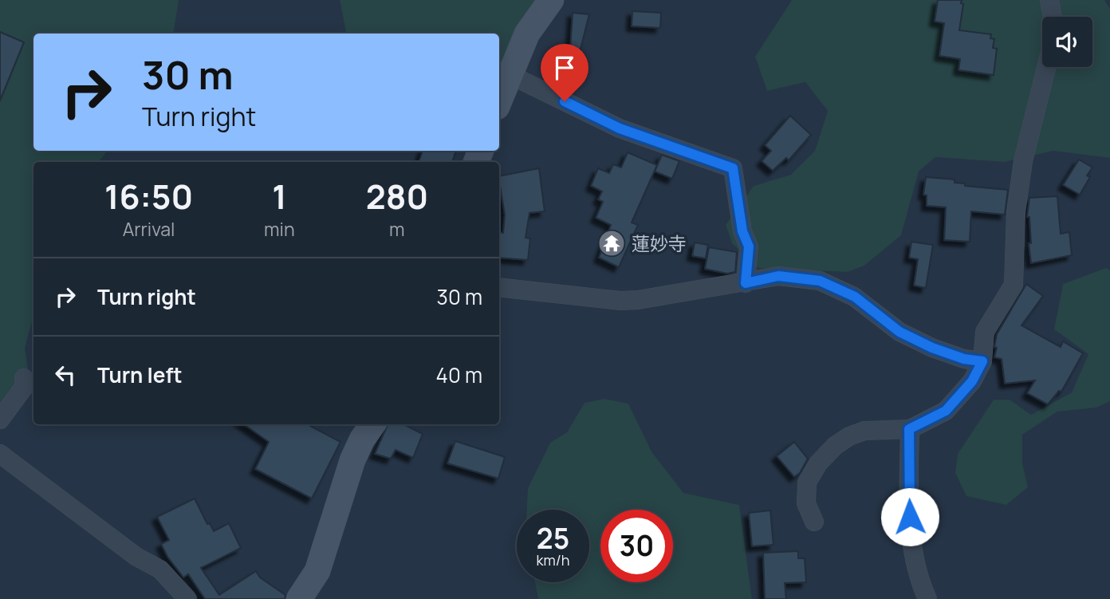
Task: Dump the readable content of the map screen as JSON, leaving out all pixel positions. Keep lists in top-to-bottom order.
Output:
{
  "places": {
    "temple": ["蓮妙寺"]
  },
  "page": {
    "turn": ["30 m", "Turn right"],
    "eta": [
      "16:50",
      "Arrival",
      "1",
      "min",
      "280",
      "m"
    ],
    "list": [
      {
        "name": "Turn right",
        "value": "30 m"
      },
      {
        "name": "Turn left",
        "value": "40 m"
      }
    ],
    "speed": "25 km/h",
    "limit": "30"
  }
}
